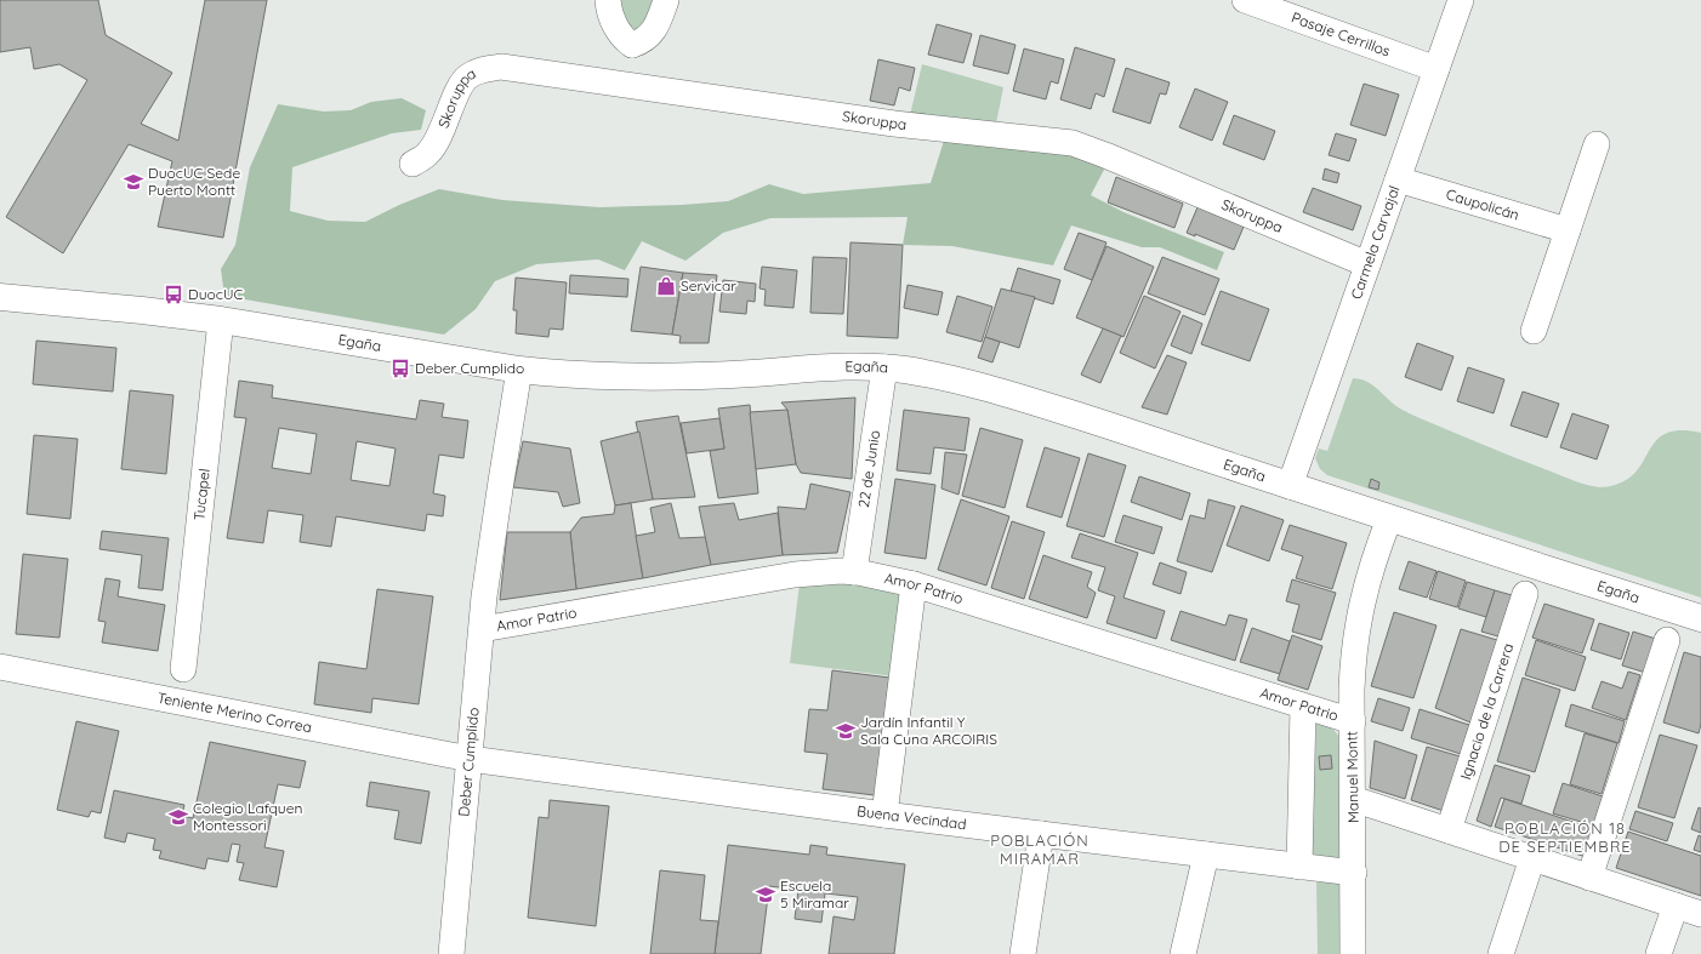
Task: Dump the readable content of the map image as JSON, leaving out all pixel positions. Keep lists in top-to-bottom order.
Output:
{
  "streets": {
    "main road": ["Egaña"],
    "street": [
      "Pasaje Cerrillos",
      "Skoruppa",
      "Caupolicán",
      "Carmela Carvajal",
      "22 de Junio",
      "Tucapel",
      "Amor Patrio",
      "Teniente Merino Correa",
      "Ignacio de la Carrera",
      "Deber Cumplido",
      "Manuel Montt",
      "Buena Vecindad"
    ]
  },
  "crossings": [
    ["Pasaje Cerrillos", "Carmela Carvajal"],
    ["Skoruppa", "Carmela Carvajal"],
    ["Caupolicán", "Carmela Carvajal"],
    ["Carmela Carvajal", "Egaña"],
    ["Egaña", "22 de Junio"],
    ["Egaña", "Tucapel"],
    ["Egaña", "Deber Cumplido"],
    ["Egaña", "Manuel Montt"],
    ["22 de Junio", "Amor Patrio"],
    ["Amor Patrio", "Deber Cumplido"],
    ["Amor Patrio", "Manuel Montt"],
    ["Teniente Merino Correa", "Deber Cumplido"],
    ["Teniente Merino Correa", "Buena Vecindad"],
    ["Deber Cumplido", "Buena Vecindad"],
    ["Manuel Montt", "Buena Vecindad"]
  ],
  "districts": ["POBLACIÓN 18 DE SEPTIEMBRE", "POBLACIÓN MIRAMAR"],
  "places": {
    "school or university": [
      "DuocUC Sede Puerto Montt",
      "Jardín Infantil Y Sala Cuna ARCOIRIS",
      "Colegio Lafquen Montessori",
      "Escuela 5 Miramar"
    ],
    "shop": ["Servicar"],
    "bus stop": ["DuocUC", "Deber Cumplido"]
  }
}
